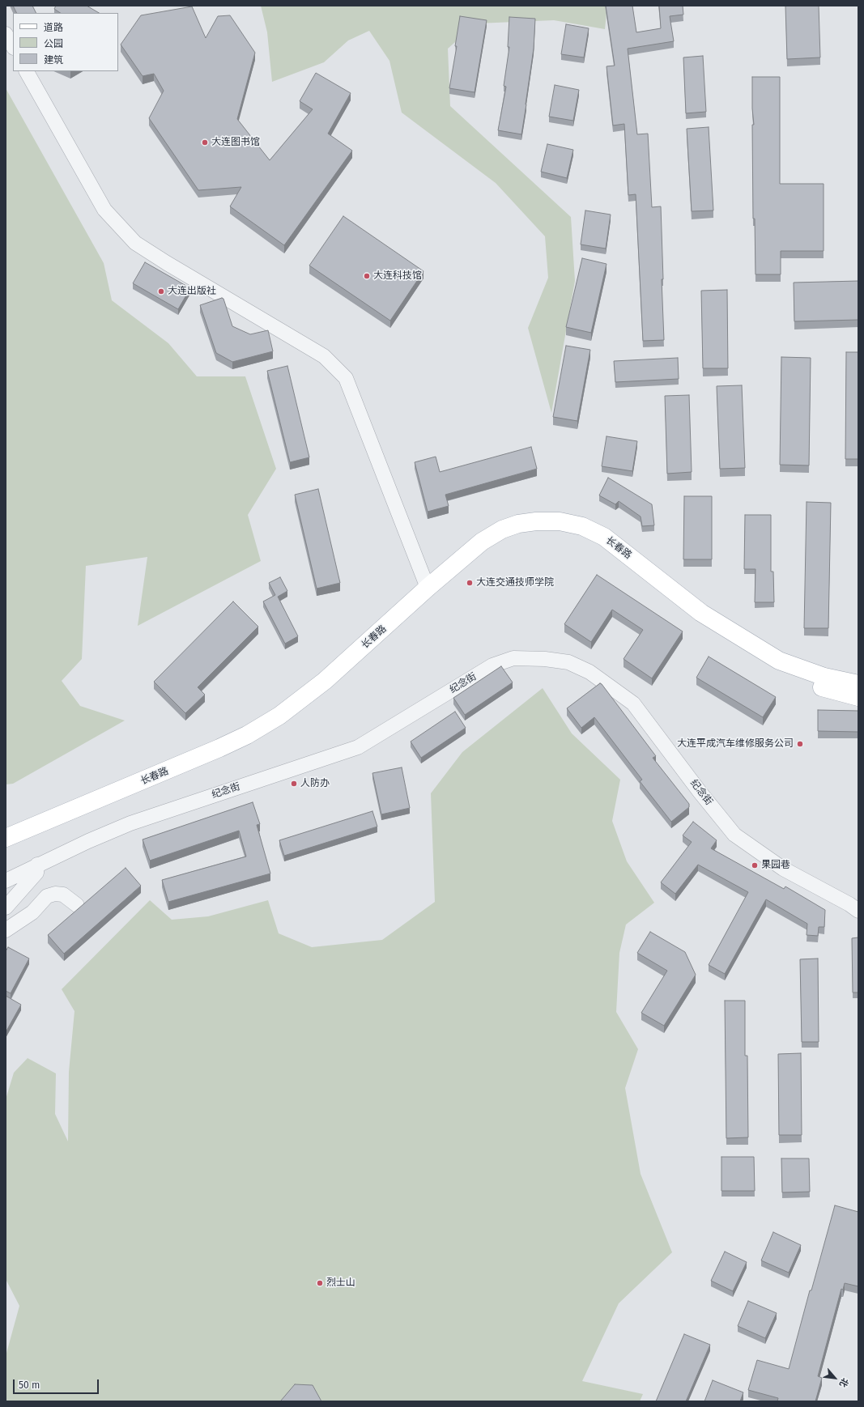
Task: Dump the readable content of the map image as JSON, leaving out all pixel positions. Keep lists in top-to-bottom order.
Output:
{
  "streets": {
    "main road": ["长春路"],
    "street": ["纪念街"]
  },
  "places": [
    "大连图书馆",
    "大连科技馆",
    "大连出版社",
    "大连交通技师学院",
    "大连平成汽车维修服务公司",
    "人防办",
    "果园巷",
    "烈士山"
  ],
  "legend": ["道路", "公园", "建筑"],
  "scale_bar": "50 m",
  "north": "bottom right"
}
